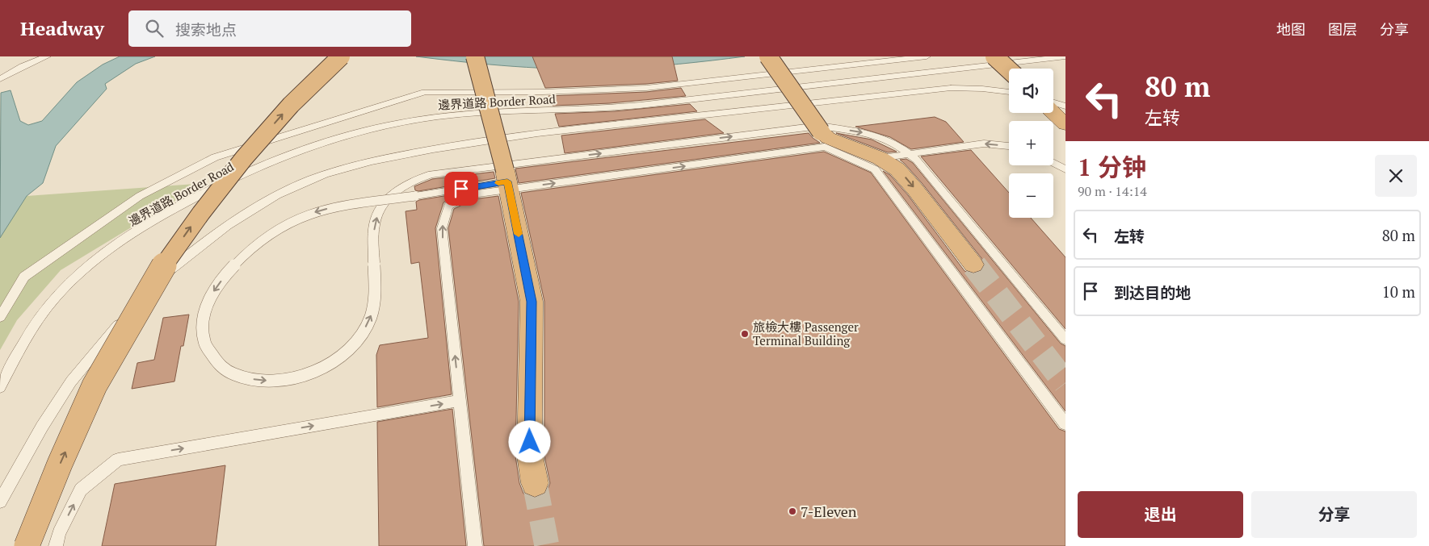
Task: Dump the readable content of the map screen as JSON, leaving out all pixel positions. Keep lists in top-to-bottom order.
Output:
{
  "streets": {
    "lane": ["邊界道路 Border Road"]
  },
  "places": ["旅檢大樓 Passenger Terminal Building", "7-Eleven"],
  "page": {
    "header": "Headway",
    "search": "搜索地点",
    "nav": ["地图", "图层", "分享"],
    "turn": ["80 m", "左转"],
    "map_buttons": ["+", "−"],
    "heading": ["1 分钟", "90 m · 14:14"],
    "list": [
      {
        "name": "左转",
        "value": "80 m"
      },
      {
        "name": "到达目的地",
        "value": "10 m"
      }
    ],
    "buttons": ["退出", "分享"]
  }
}
